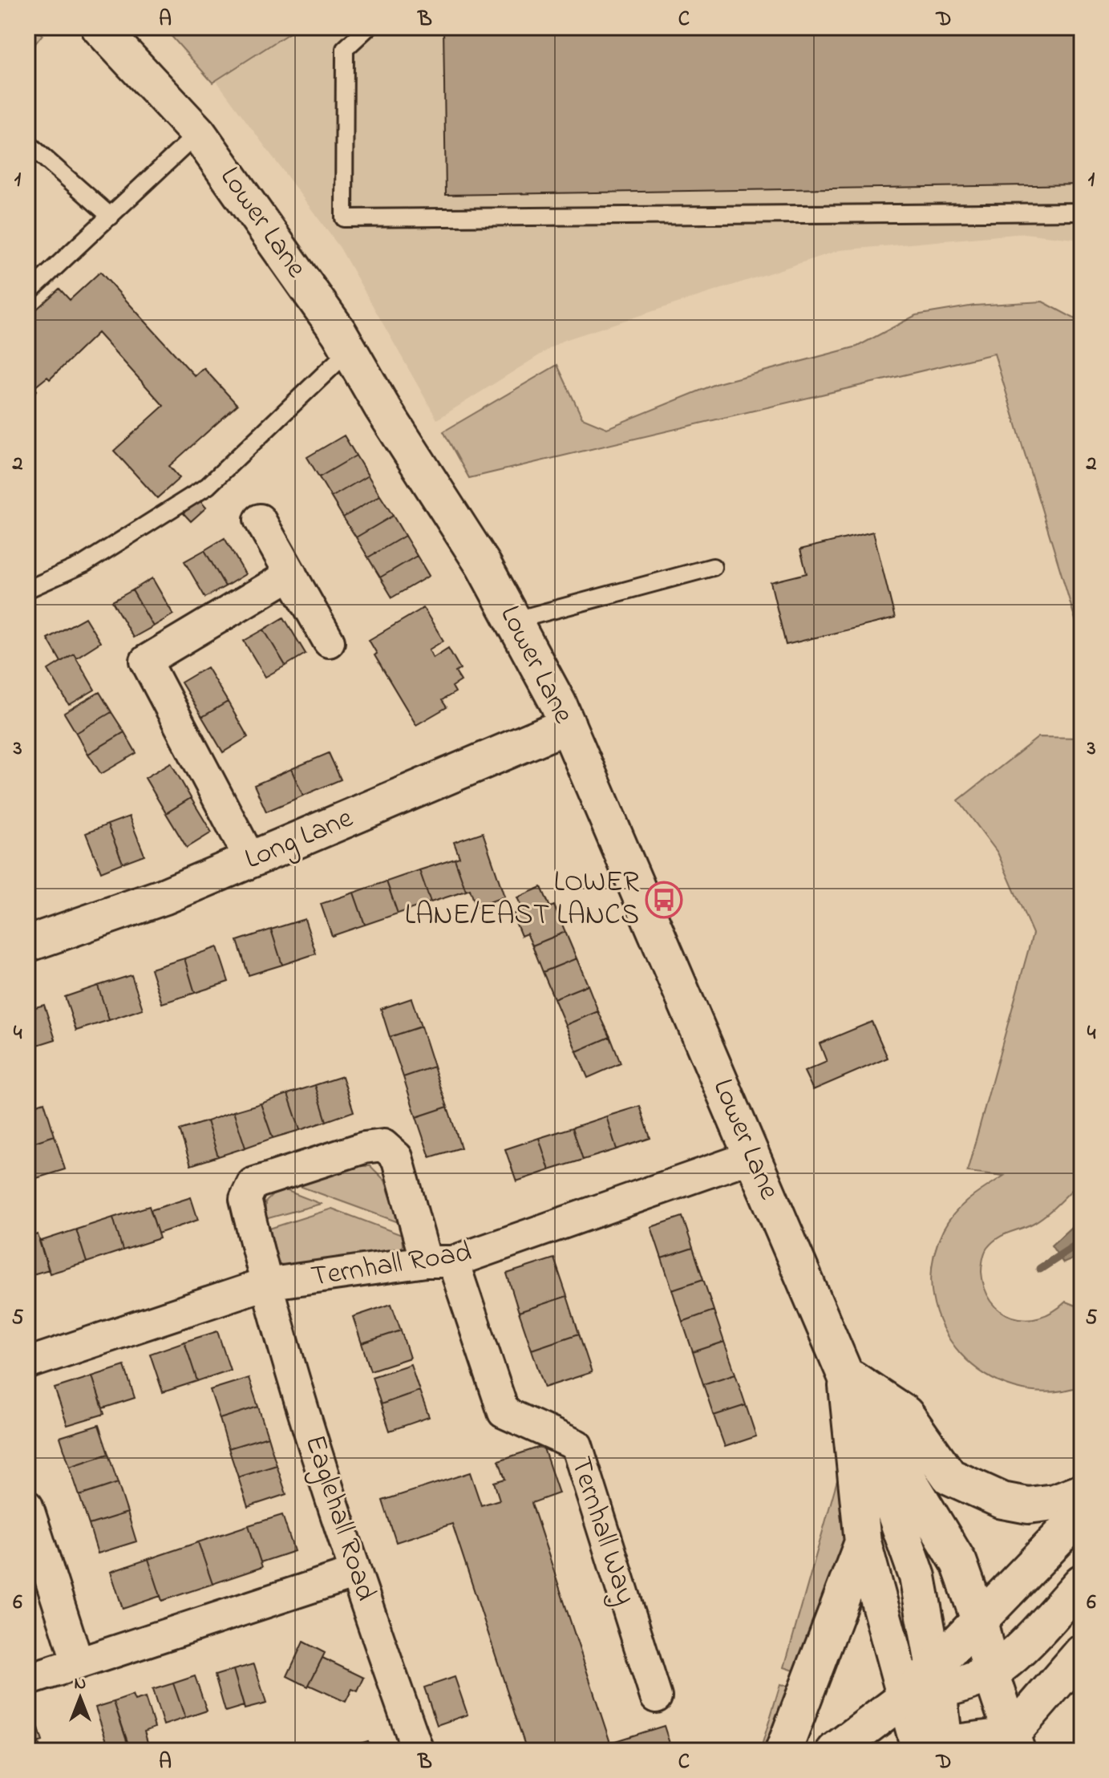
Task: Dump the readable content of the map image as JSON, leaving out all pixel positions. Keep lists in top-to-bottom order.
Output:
{
  "streets": {
    "main road": ["Lower Lane", "Long Lane"],
    "street": ["Ternhall Road", "Eaglehall Road", "Ternhall Way"]
  },
  "crossings": [
    ["Lower Lane", "Long Lane"],
    ["Lower Lane", "Ternhall Road"],
    ["Ternhall Road", "Eaglehall Road"],
    ["Ternhall Road", "Ternhall Way"],
    ["Eaglehall Road", "Ternhall Way"]
  ],
  "places": {
    "bus stop": ["LOWER LANE/EAST LANCS"]
  },
  "north": "top",
  "grid": {
    "columns": [
      "A",
      "B",
      "C",
      "D"
    ],
    "rows": [
      "1",
      "2",
      "3",
      "4",
      "5",
      "6"
    ]
  }
}
